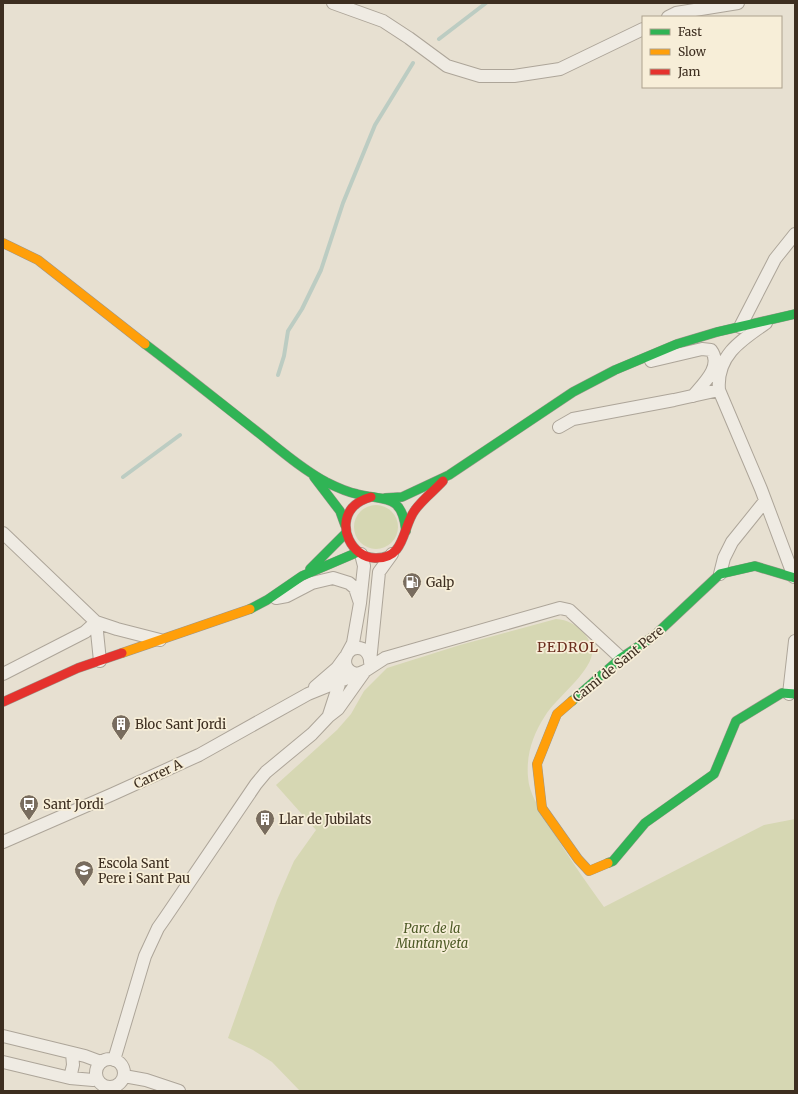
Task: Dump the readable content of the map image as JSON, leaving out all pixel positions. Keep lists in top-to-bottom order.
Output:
{
  "streets": {
    "main road": ["Camí de Sant Pere"],
    "street": ["Carrer A"]
  },
  "districts": ["PEDROL"],
  "parks": ["Parc de la Muntanyeta"],
  "places": {
    "fuel station": ["Galp"],
    "building": ["Bloc Sant Jordi", "Llar de Jubilats"],
    "bus stop": ["Sant Jordi"],
    "school or university": ["Escola Sant Pere i Sant Pau"]
  },
  "legend": ["Fast", "Slow", "Jam"]
}
